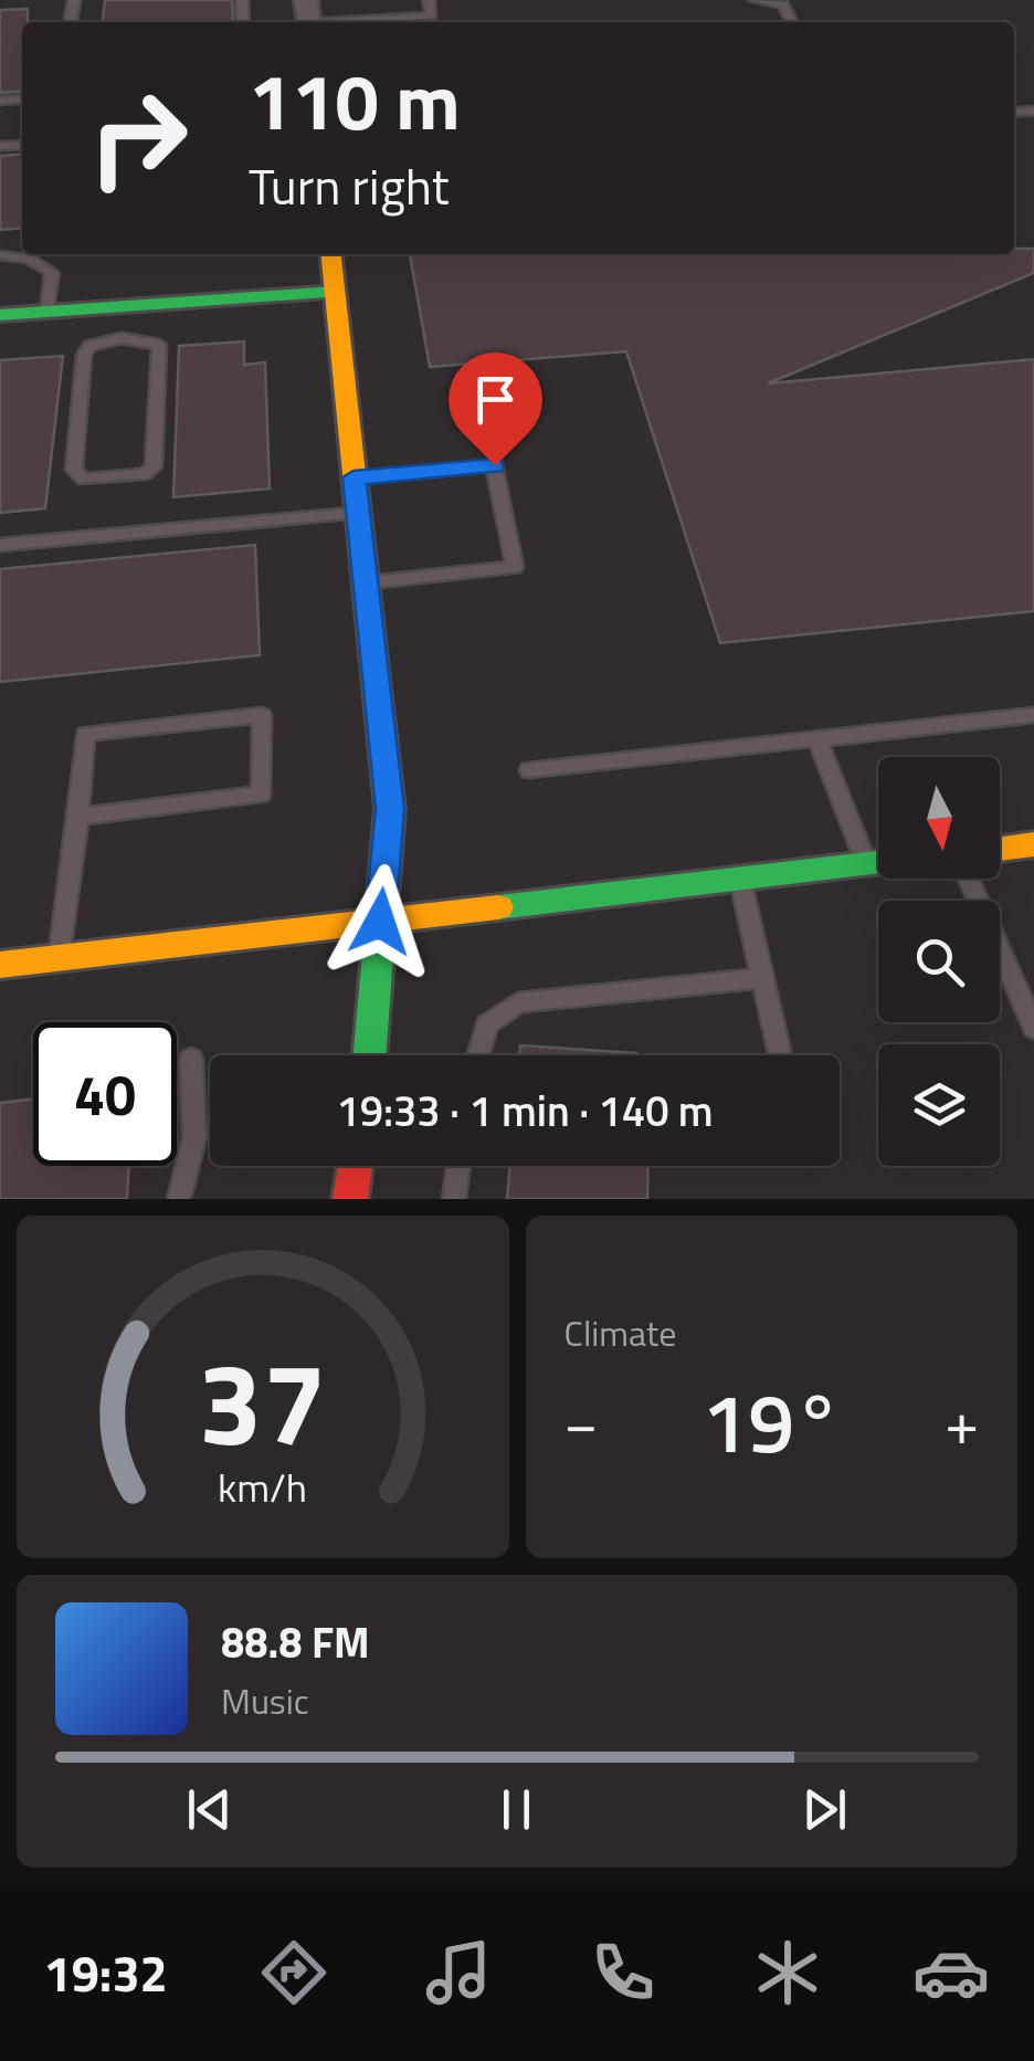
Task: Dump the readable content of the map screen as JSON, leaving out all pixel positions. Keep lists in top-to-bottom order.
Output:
{
  "north": "bottom",
  "page": {
    "turn": ["110 m", "Turn right"],
    "limit": "40",
    "trip": "19:33 · 1 min · 140 m",
    "tile": "Climate",
    "heat": ["−", "19°", "+"],
    "song": ["88.8 FM", "Music"],
    "tabs": "19:32",
    "gauge": ["37", "km/h"]
  }
}
